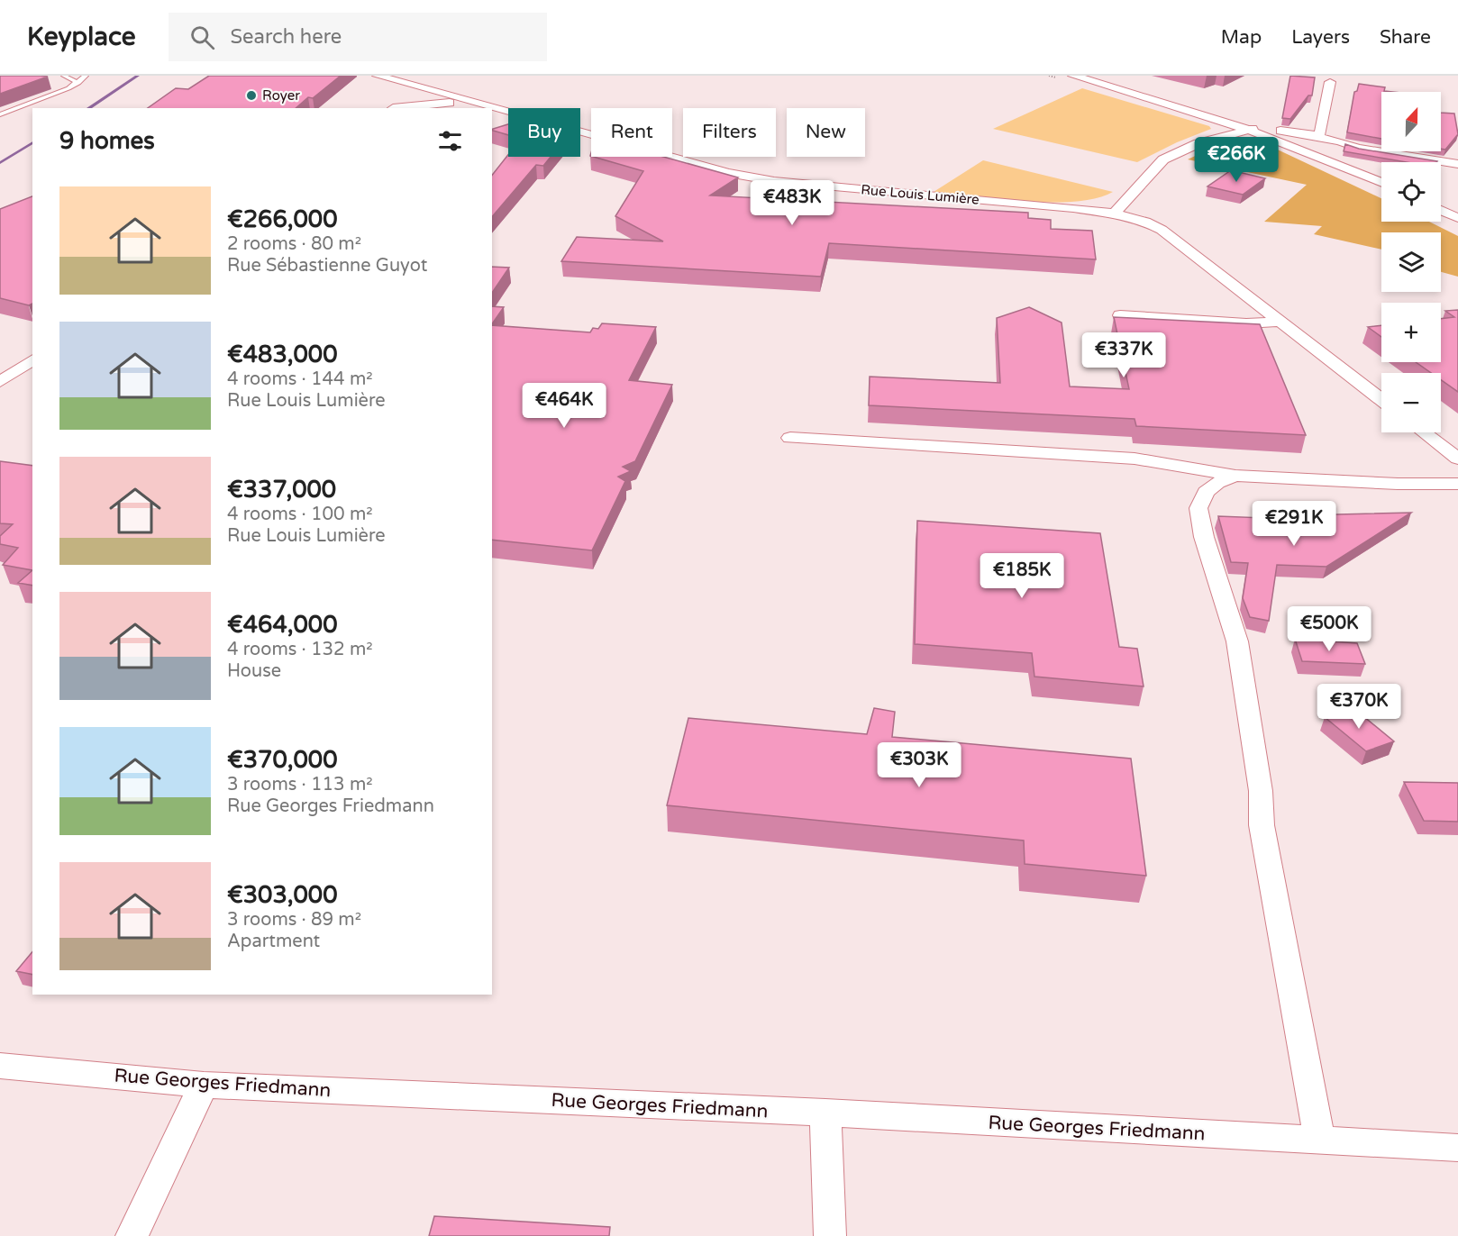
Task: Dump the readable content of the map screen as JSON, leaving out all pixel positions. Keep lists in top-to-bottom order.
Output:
{
  "streets": {
    "street": ["Rue Louis Lumière", "Rue Georges Friedmann"]
  },
  "places": ["Royer"],
  "north": "top",
  "page": {
    "header": "Keyplace",
    "search": "Search here",
    "nav": ["Map", "Layers", "Share"],
    "map_buttons": ["+", "−"],
    "chip": [
      "Buy",
      "Rent",
      "Filters",
      "New"
    ],
    "heading": "9 homes",
    "price": [
      "€266K",
      "€483K",
      "€337K",
      "€464K",
      "€291K",
      "€185K",
      "€500K",
      "€370K",
      "€303K"
    ],
    "list": [
      {
        "name": "€266,000",
        "note": "2 rooms · 80 m² · Rue Sébastienne Guyot"
      },
      {
        "name": "€483,000",
        "note": "4 rooms · 144 m² · Rue Louis Lumière"
      },
      {
        "name": "€337,000",
        "note": "4 rooms · 100 m² · Rue Louis Lumière"
      },
      {
        "name": "€464,000",
        "note": "4 rooms · 132 m² · House"
      },
      {
        "name": "€370,000",
        "note": "3 rooms · 113 m² · Rue Georges Friedmann"
      },
      {
        "name": "€303,000",
        "note": "3 rooms · 89 m² · Apartment"
      }
    ]
  }
}
